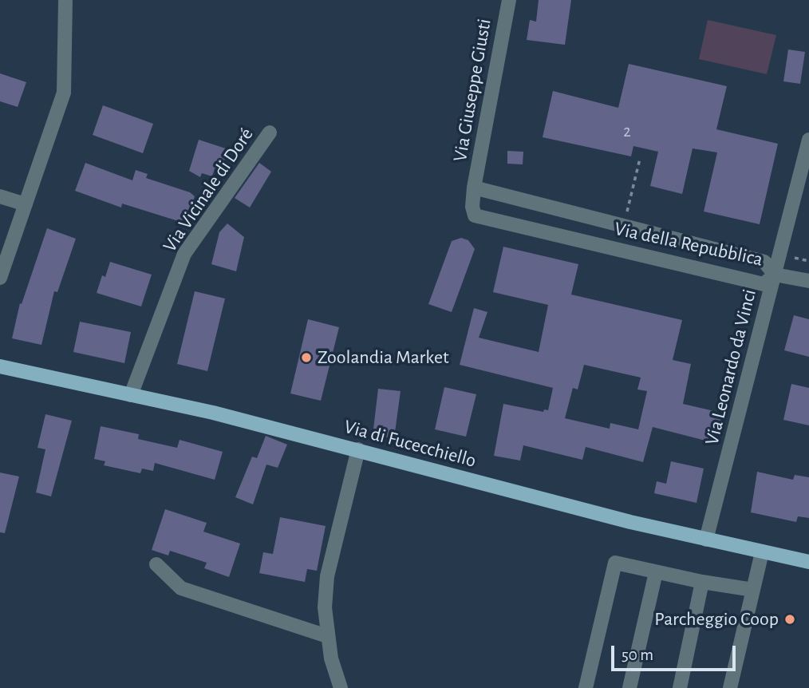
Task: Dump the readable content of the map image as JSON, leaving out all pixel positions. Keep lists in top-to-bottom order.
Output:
{
  "streets": {
    "main road": ["Via di Fucecchiello"],
    "street": [
      "Via Giuseppe Giusti",
      "Via Vicinale di Doré",
      "Via della Repubblica",
      "Via Leonardo da Vinci"
    ]
  },
  "crossings": [
    ["Via Giuseppe Giusti", "Via della Repubblica"],
    ["Via Vicinale di Doré", "Via di Fucecchiello"],
    ["Via della Repubblica", "Via Leonardo da Vinci"],
    ["Via Leonardo da Vinci", "Via di Fucecchiello"]
  ],
  "places": ["Zoolandia Market", "Parcheggio Coop"],
  "house_numbers": ["2"],
  "scale_bar": "50 m"
}
